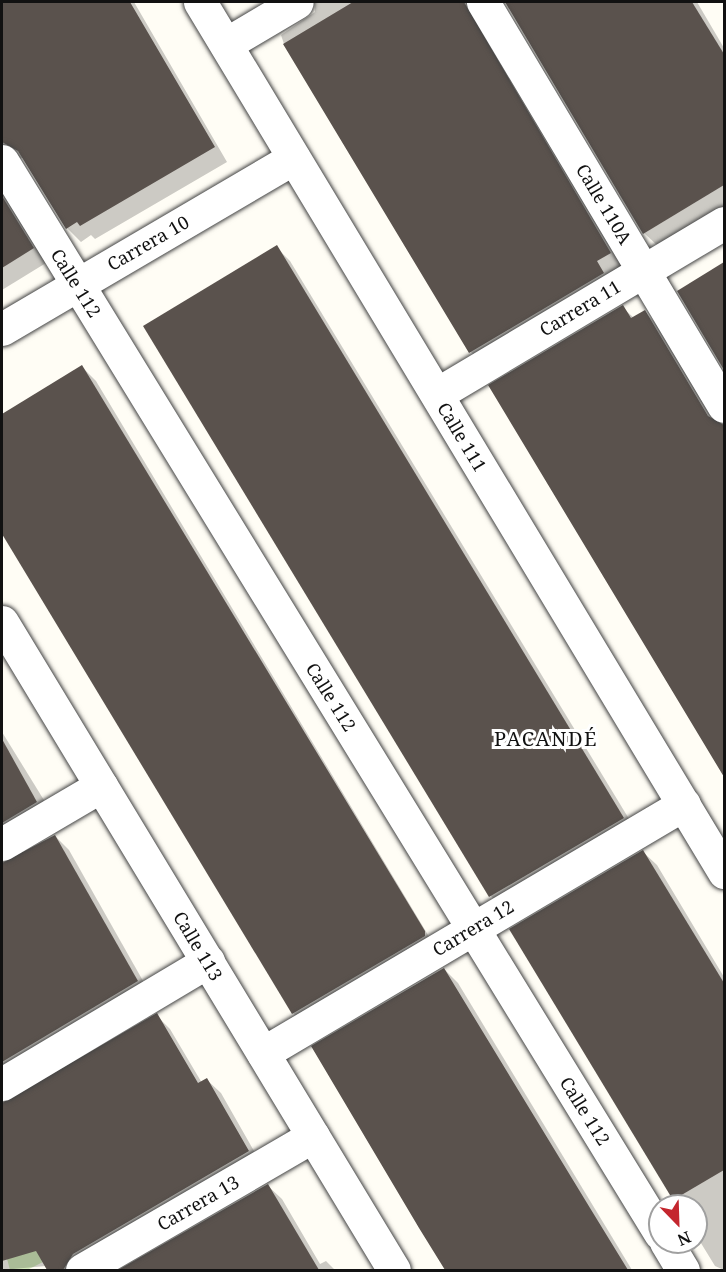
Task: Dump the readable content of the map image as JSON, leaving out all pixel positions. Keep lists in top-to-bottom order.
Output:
{
  "streets": {
    "street": [
      "Calle 110A",
      "Carrera 10",
      "Calle 112",
      "Carrera 11",
      "Calle 111",
      "Carrera 12",
      "Calle 113",
      "Carrera 13"
    ]
  },
  "crossings": [
    ["Calle 110A", "Carrera 11"],
    ["Carrera 10", "Calle 112"],
    ["Carrera 10", "Calle 111"],
    ["Calle 112", "Carrera 12"],
    ["Carrera 11", "Calle 111"],
    ["Calle 111", "Carrera 12"],
    ["Carrera 12", "Calle 113"],
    ["Calle 113", "Carrera 13"]
  ],
  "districts": ["PACANDÉ"],
  "north": "bottom right"
}
